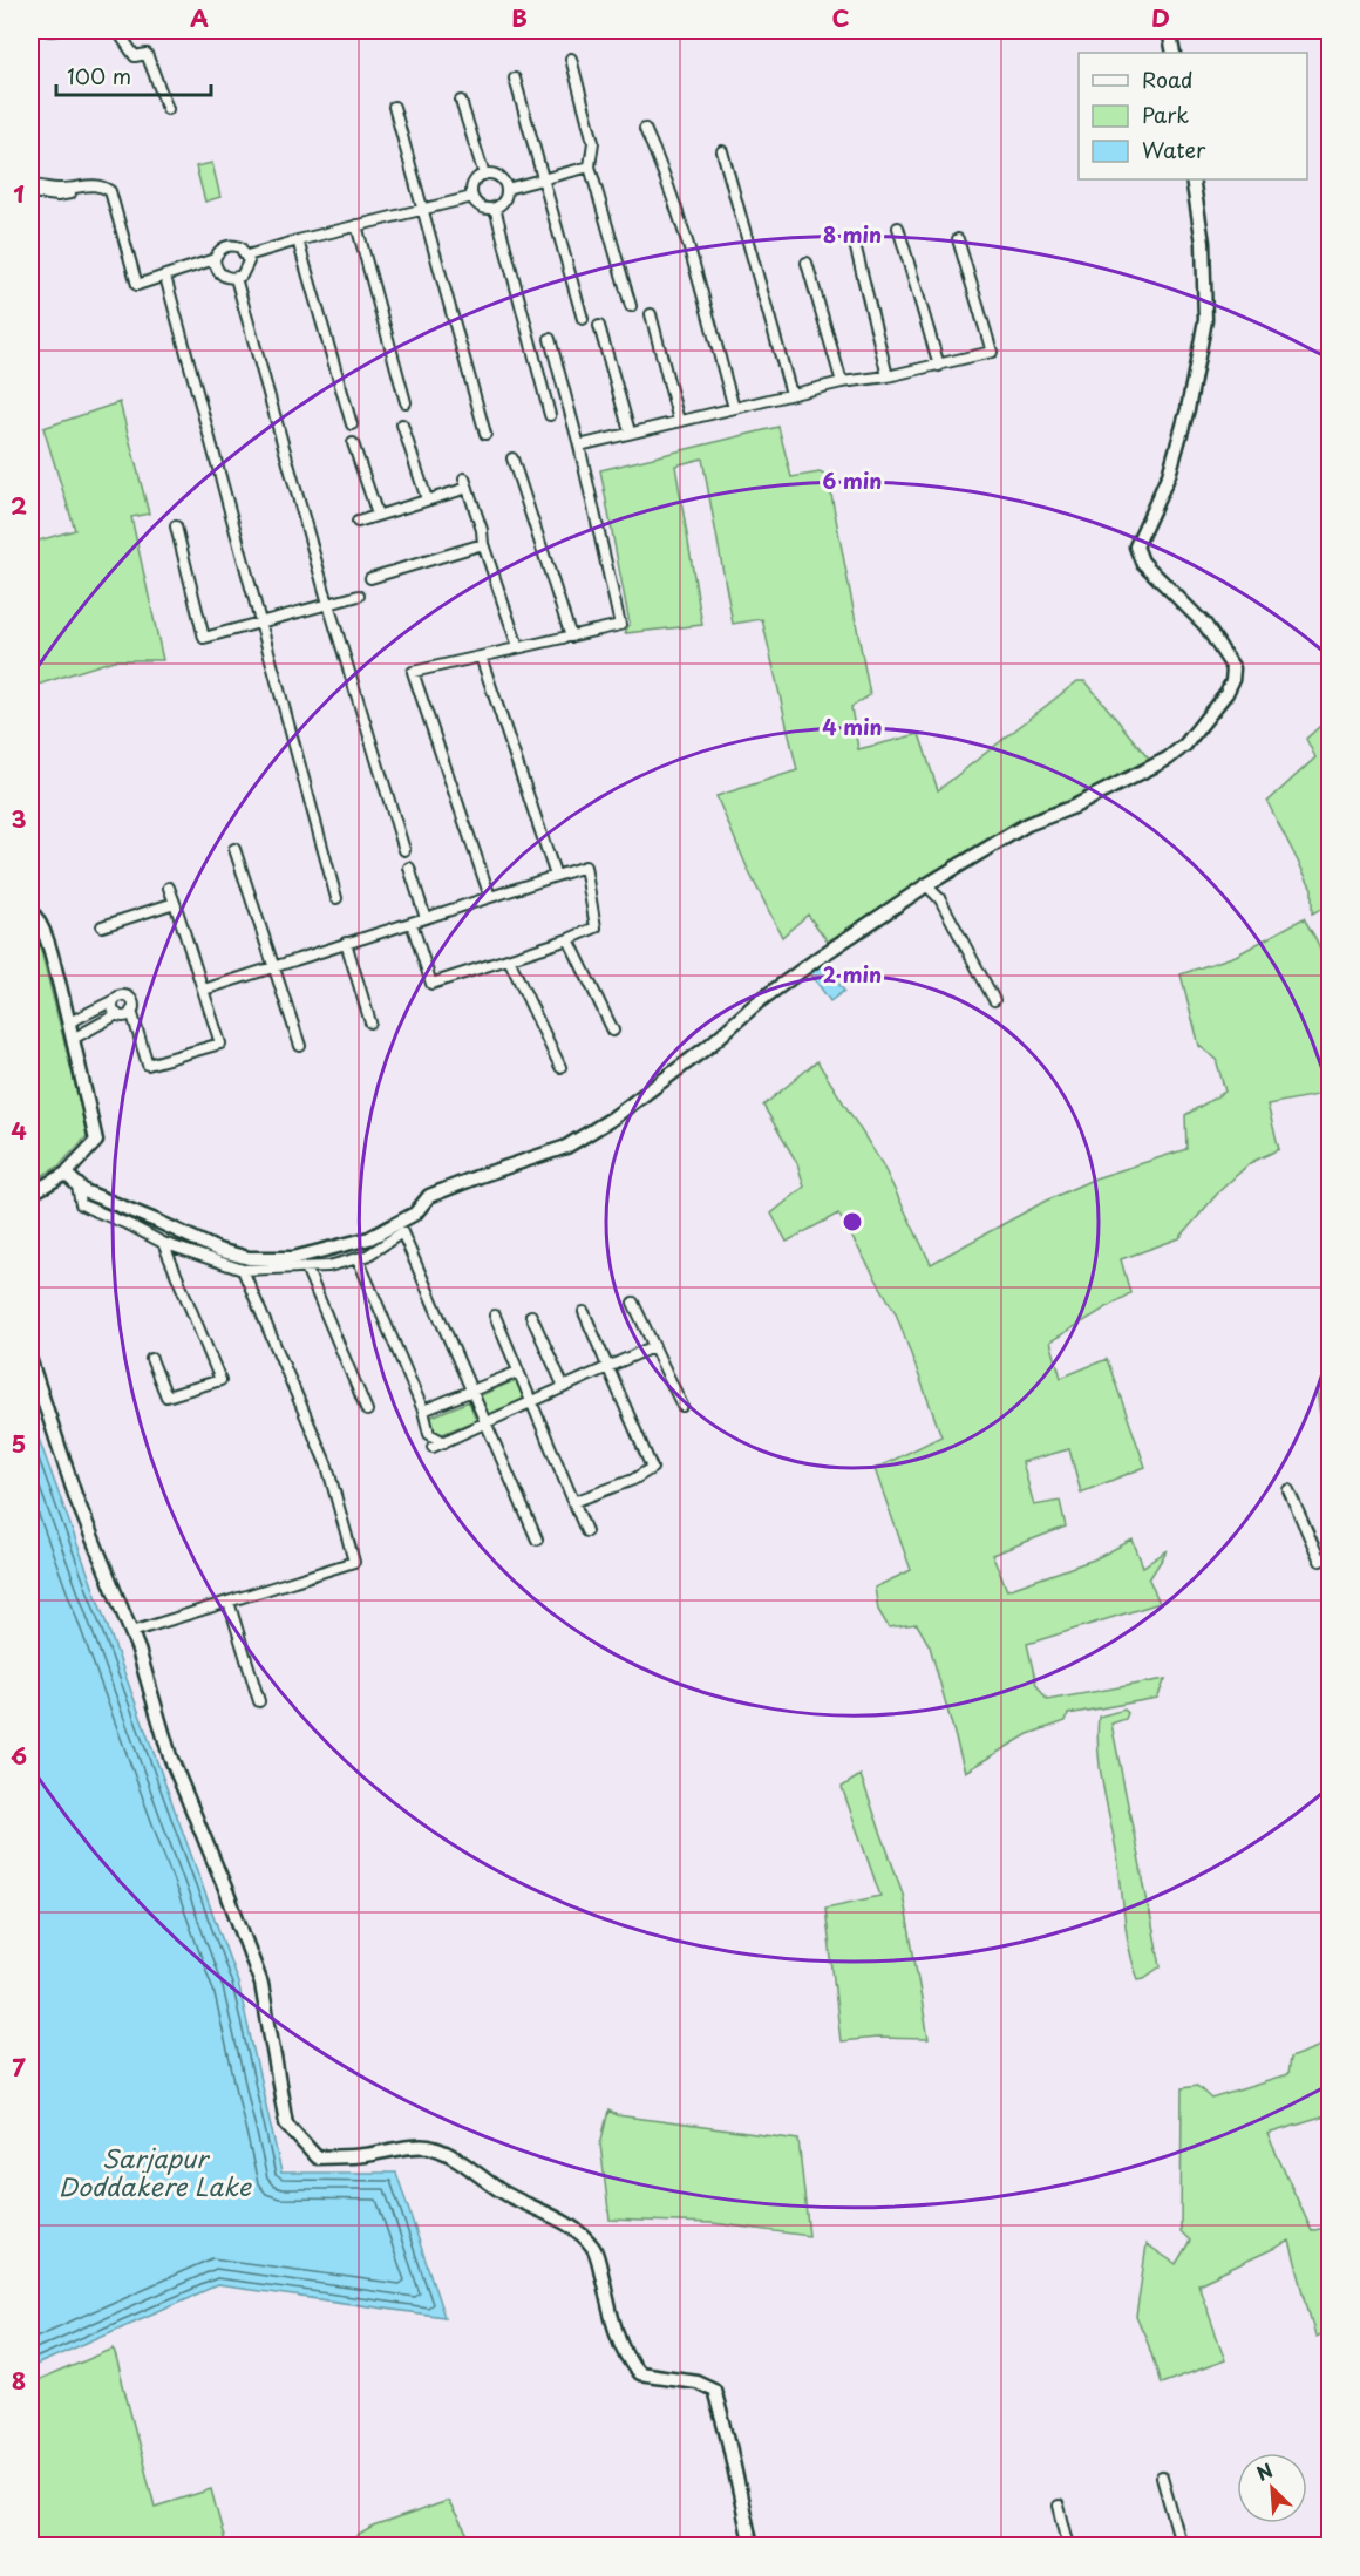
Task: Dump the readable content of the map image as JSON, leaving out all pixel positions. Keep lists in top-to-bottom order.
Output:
{
  "water": ["Sarjapur Doddakere Lake"],
  "legend": ["Road", "Park", "Water"],
  "scale_bar": "100 m",
  "north": "top left",
  "grid": {
    "columns": [
      "A",
      "B",
      "C",
      "D"
    ],
    "rows": [
      "1",
      "2",
      "3",
      "4",
      "5",
      "6",
      "7",
      "8"
    ]
  },
  "rings": [
    "8 min",
    "6 min",
    "4 min",
    "2 min"
  ]
}
